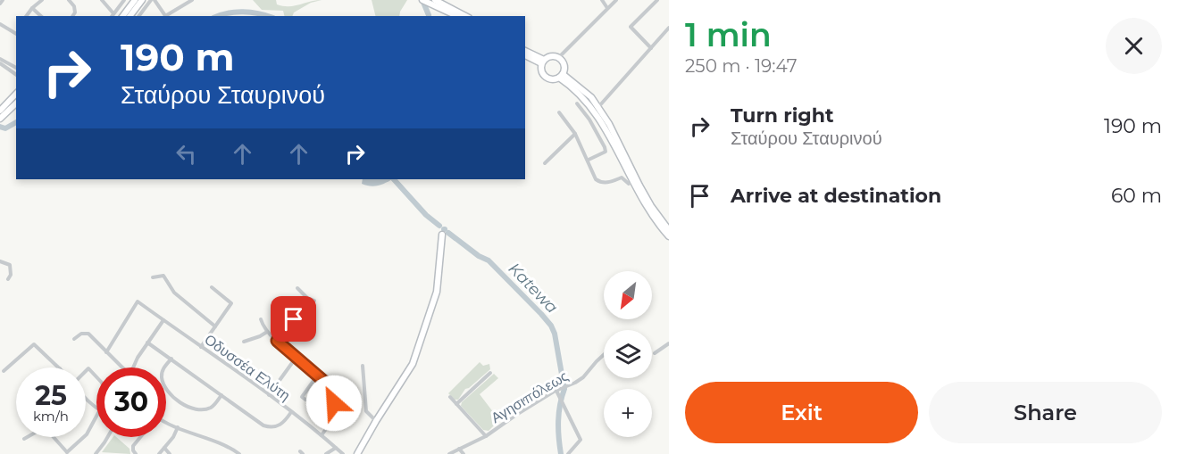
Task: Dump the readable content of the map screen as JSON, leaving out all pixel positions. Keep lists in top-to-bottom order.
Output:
{
  "streets": {
    "street": ["Οδυσσέα Ελύτη", "Αγησιπόλεως"]
  },
  "water": ["Katewa"],
  "north": "bottom left",
  "page": {
    "heading": ["1 min", "250 m · 19:47"],
    "turn": ["190 m", "Σταύρου Σταυρινού"],
    "list": [
      {
        "name": "Turn right",
        "note": "Σταύρου Σταυρινού",
        "value": "190 m"
      },
      {
        "name": "Arrive at destination",
        "value": "60 m"
      }
    ],
    "map_buttons": "+",
    "speed": "25 km/h",
    "limit": "30",
    "buttons": ["Exit", "Share"]
  }
}
